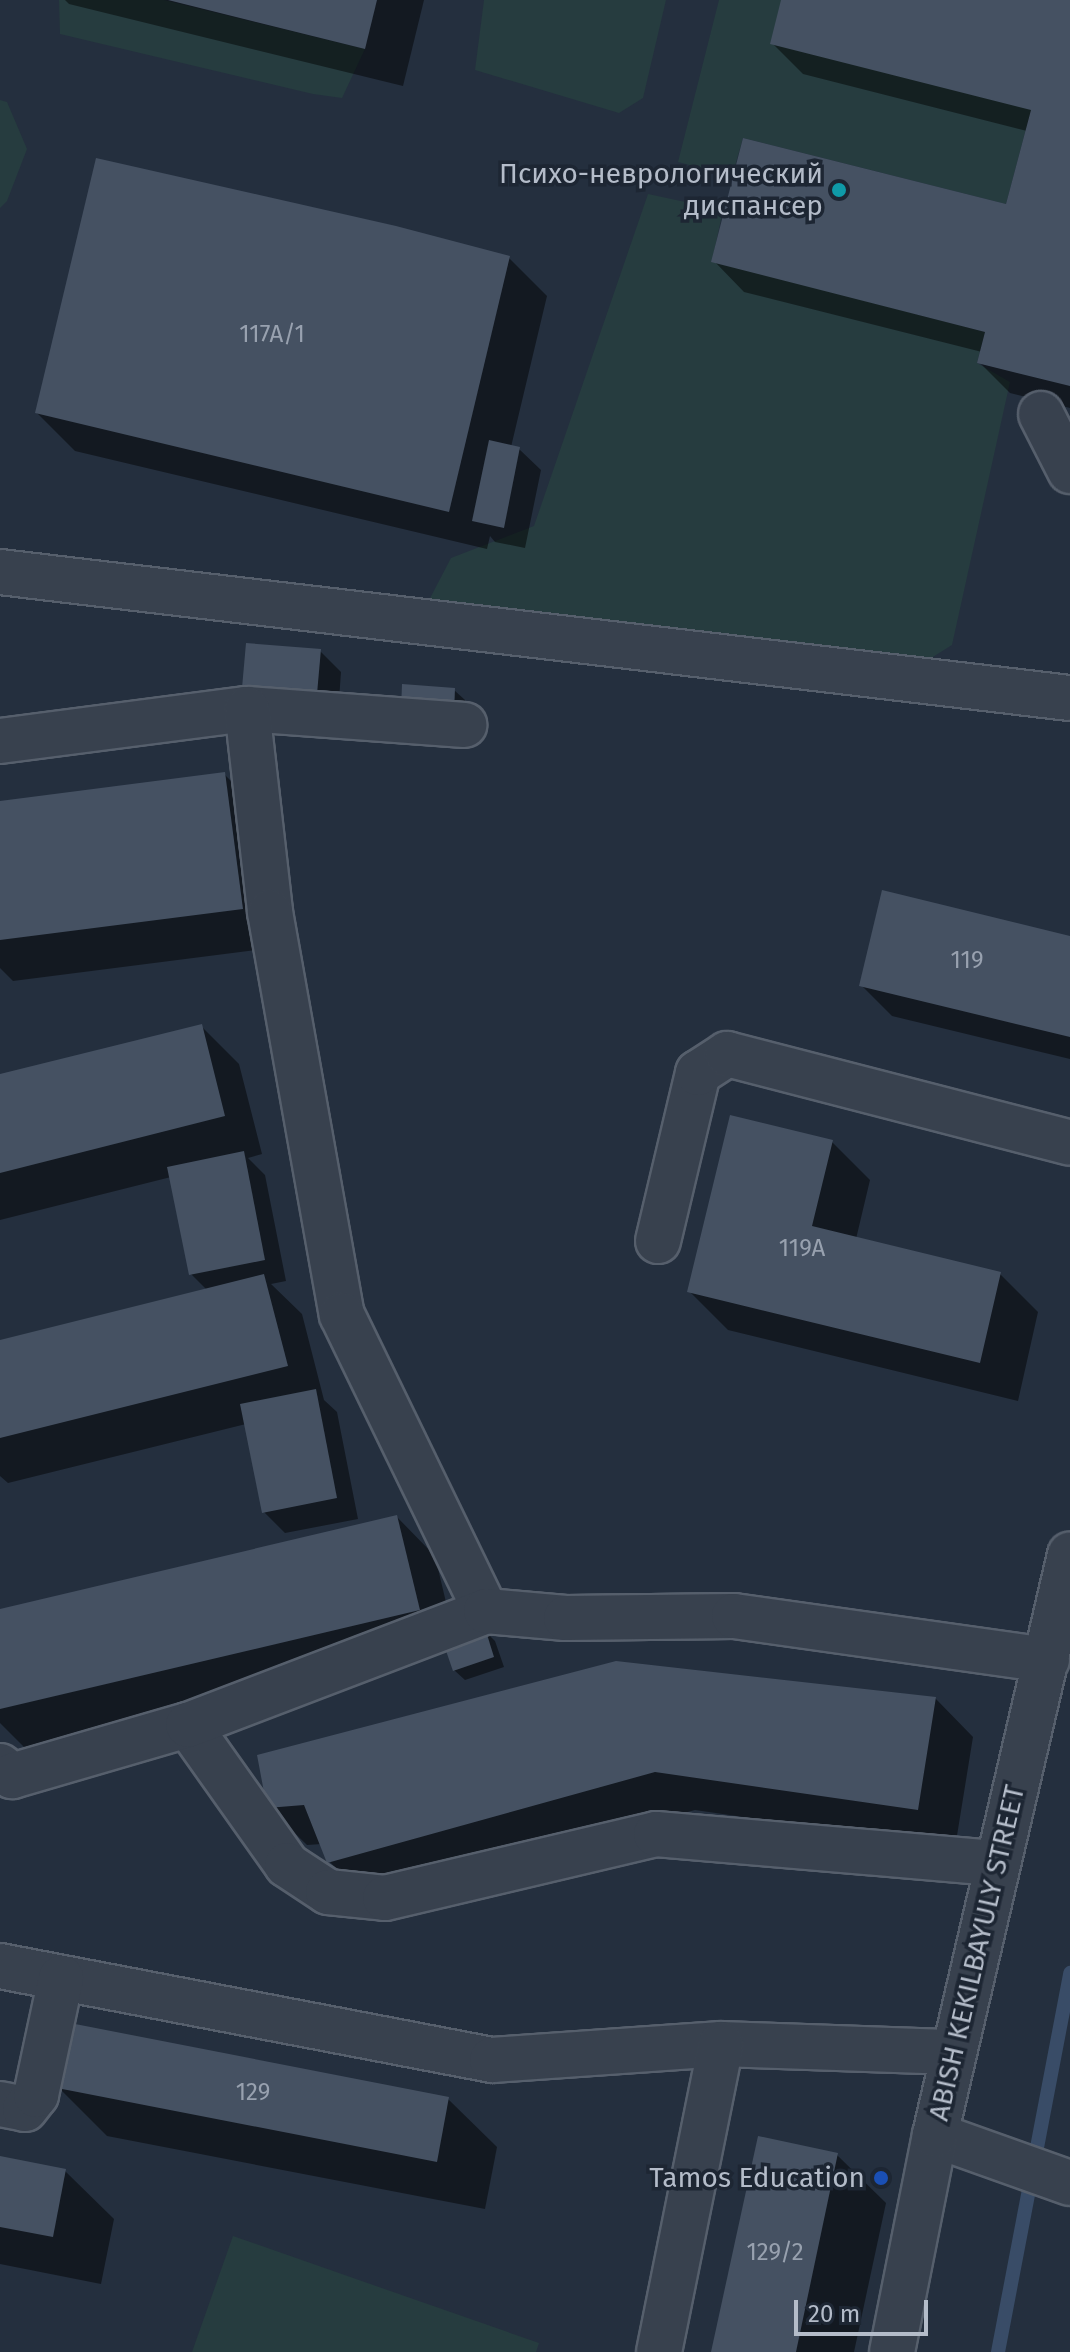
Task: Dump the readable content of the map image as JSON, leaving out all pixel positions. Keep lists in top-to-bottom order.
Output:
{
  "streets": {
    "street": ["ABISH KEKILBAYULY STREET"]
  },
  "places": ["Психо-неврологический диспансер", "Tamos Education"],
  "house_numbers": [
    "117А/1",
    "119",
    "119А",
    "129",
    "129/2"
  ],
  "scale_bar": "20 m"
}
